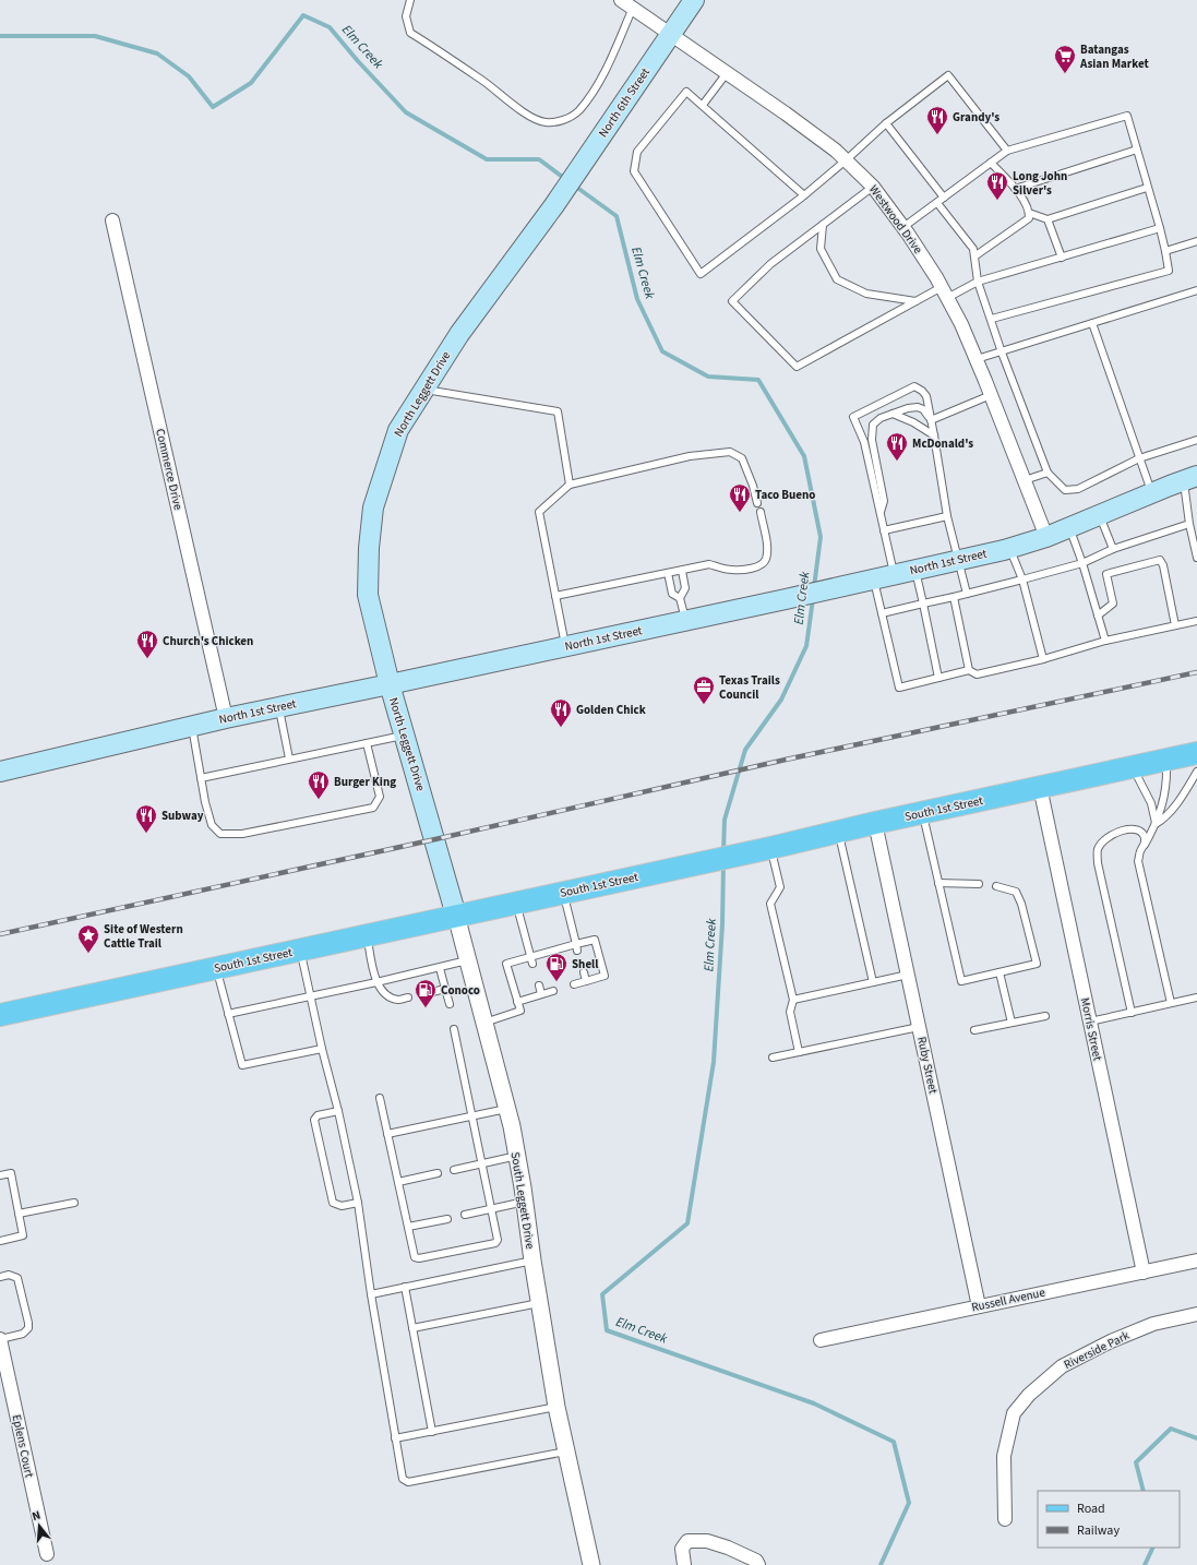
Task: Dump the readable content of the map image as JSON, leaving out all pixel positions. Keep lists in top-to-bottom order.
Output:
{
  "streets": {
    "main road": [
      "North 6th Street",
      "North Leggett Drive",
      "North 1st Street",
      "South 1st Street",
      "South Leggett Drive"
    ],
    "street": [
      "Westwood Drive",
      "Commerce Drive",
      "Morris Street",
      "Ruby Street",
      "Russell Avenue",
      "Riverside Park",
      "Eplens Court"
    ]
  },
  "crossings": [
    ["North 6th Street", "Westwood Drive"],
    ["North 6th Street", "North Leggett Drive"],
    ["Westwood Drive", "North 1st Street"],
    ["North Leggett Drive", "North 1st Street"],
    ["North Leggett Drive", "South Leggett Drive"],
    ["Commerce Drive", "North 1st Street"],
    ["South 1st Street", "Morris Street"],
    ["South 1st Street", "Ruby Street"],
    ["South 1st Street", "South Leggett Drive"],
    ["Morris Street", "Russell Avenue"],
    ["Ruby Street", "Russell Avenue"]
  ],
  "water": ["Elm Creek"],
  "places": {
    "supermarket": ["Batangas Asian Market"],
    "restaurant": [
      "Grandy's",
      "Long John Silver's",
      "McDonald's",
      "Taco Bueno",
      "Church's Chicken",
      "Golden Chick",
      "Burger King",
      "Subway"
    ],
    "office": ["Texas Trails Council"],
    "place": ["Site of Western Cattle Trail"],
    "fuel station": ["Shell", "Conoco"]
  },
  "legend": ["Road", "Railway"],
  "north": "top"
}
